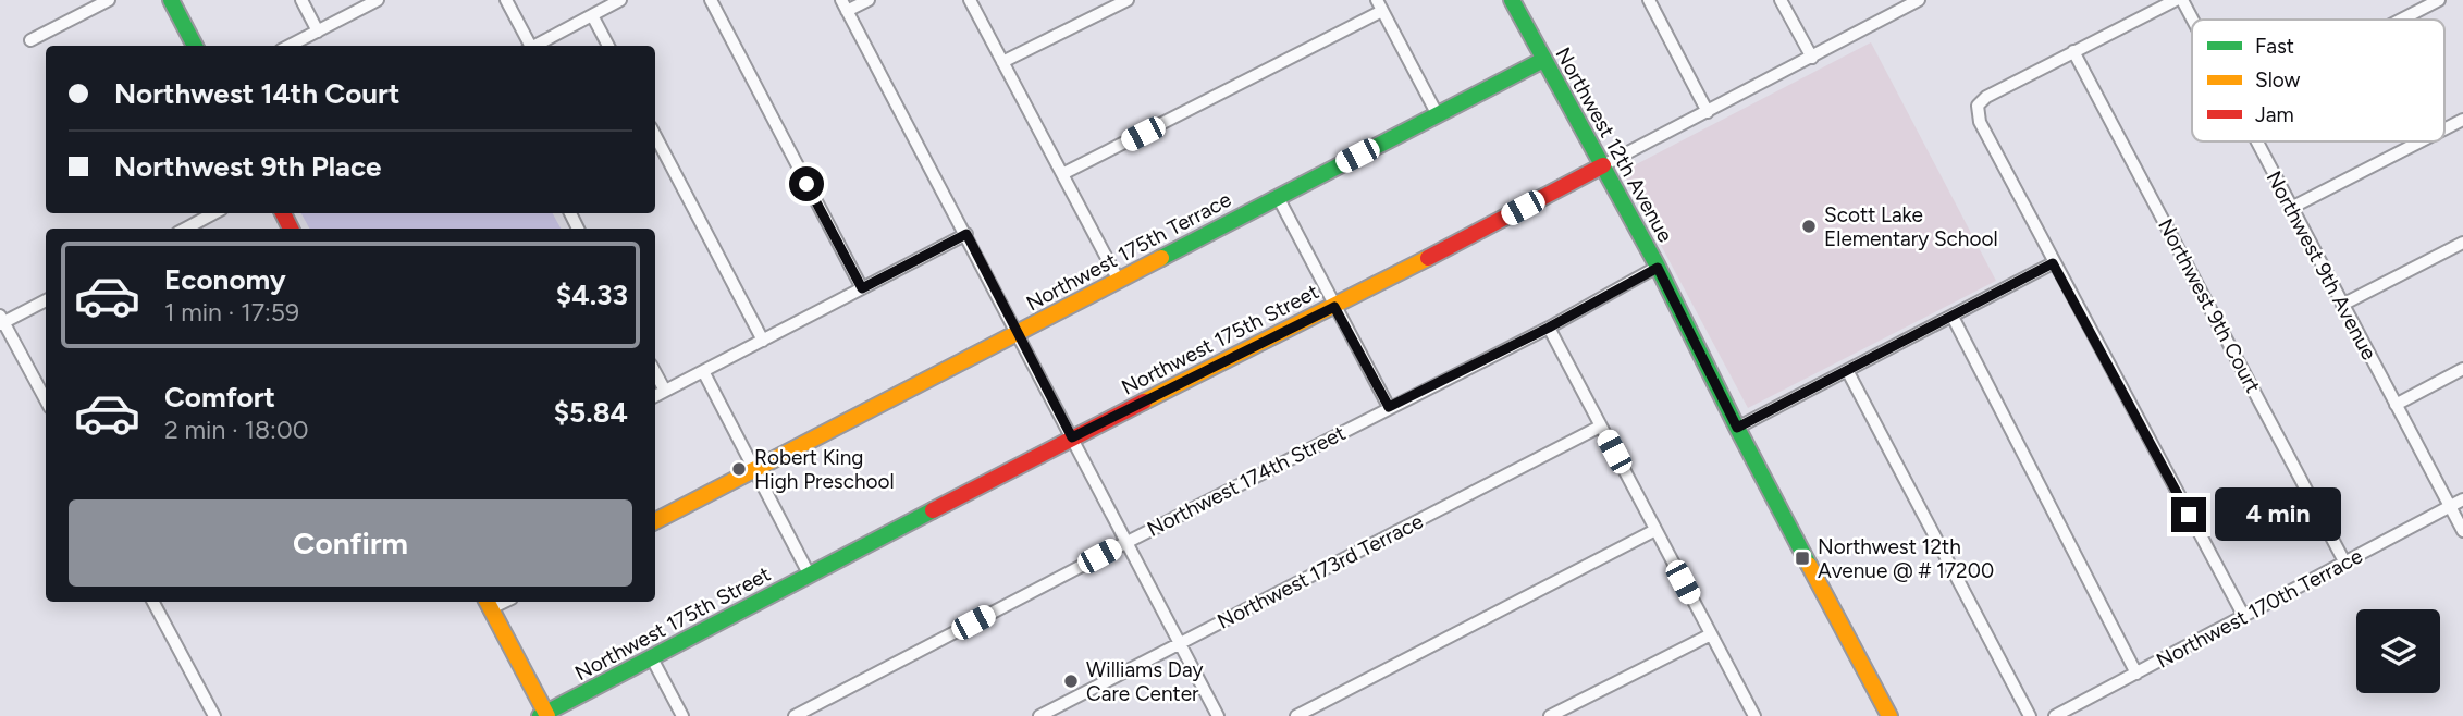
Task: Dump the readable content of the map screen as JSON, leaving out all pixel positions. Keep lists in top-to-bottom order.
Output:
{
  "streets": {
    "street": [
      "Northwest 12th Avenue",
      "Northwest 175th Terrace",
      "Northwest 9th Avenue",
      "Northwest 9th Court",
      "Northwest 175th Street",
      "Northwest 174th Street",
      "Northwest 173rd Terrace",
      "Northwest 170th Terrace"
    ]
  },
  "crossings": [
    ["Northwest 12th Avenue", "Northwest 175th Terrace"],
    ["Northwest 12th Avenue", "Northwest 175th Street"],
    ["Northwest 12th Avenue", "Northwest 174th Street"],
    ["Northwest 9th Avenue", "Northwest 170th Terrace"],
    ["Northwest 9th Court", "Northwest 170th Terrace"]
  ],
  "places": {
    "other": ["Scott Lake Elementary School", "Robert King High Preschool", "Williams Day Care Center"],
    "transit": ["Northwest 12th Avenue @ # 17200"]
  },
  "legend": ["Fast", "Slow", "Jam"],
  "page": {
    "banner": ["Northwest 14th Court", "Northwest 9th Place"],
    "list": [
      {
        "name": "Economy",
        "note": "1 min · 17:59",
        "value": "$4.33"
      },
      {
        "name": "Comfort",
        "note": "2 min · 18:00",
        "value": "$5.84"
      }
    ],
    "buttons": "Confirm",
    "bubble": "4 min"
  }
}
